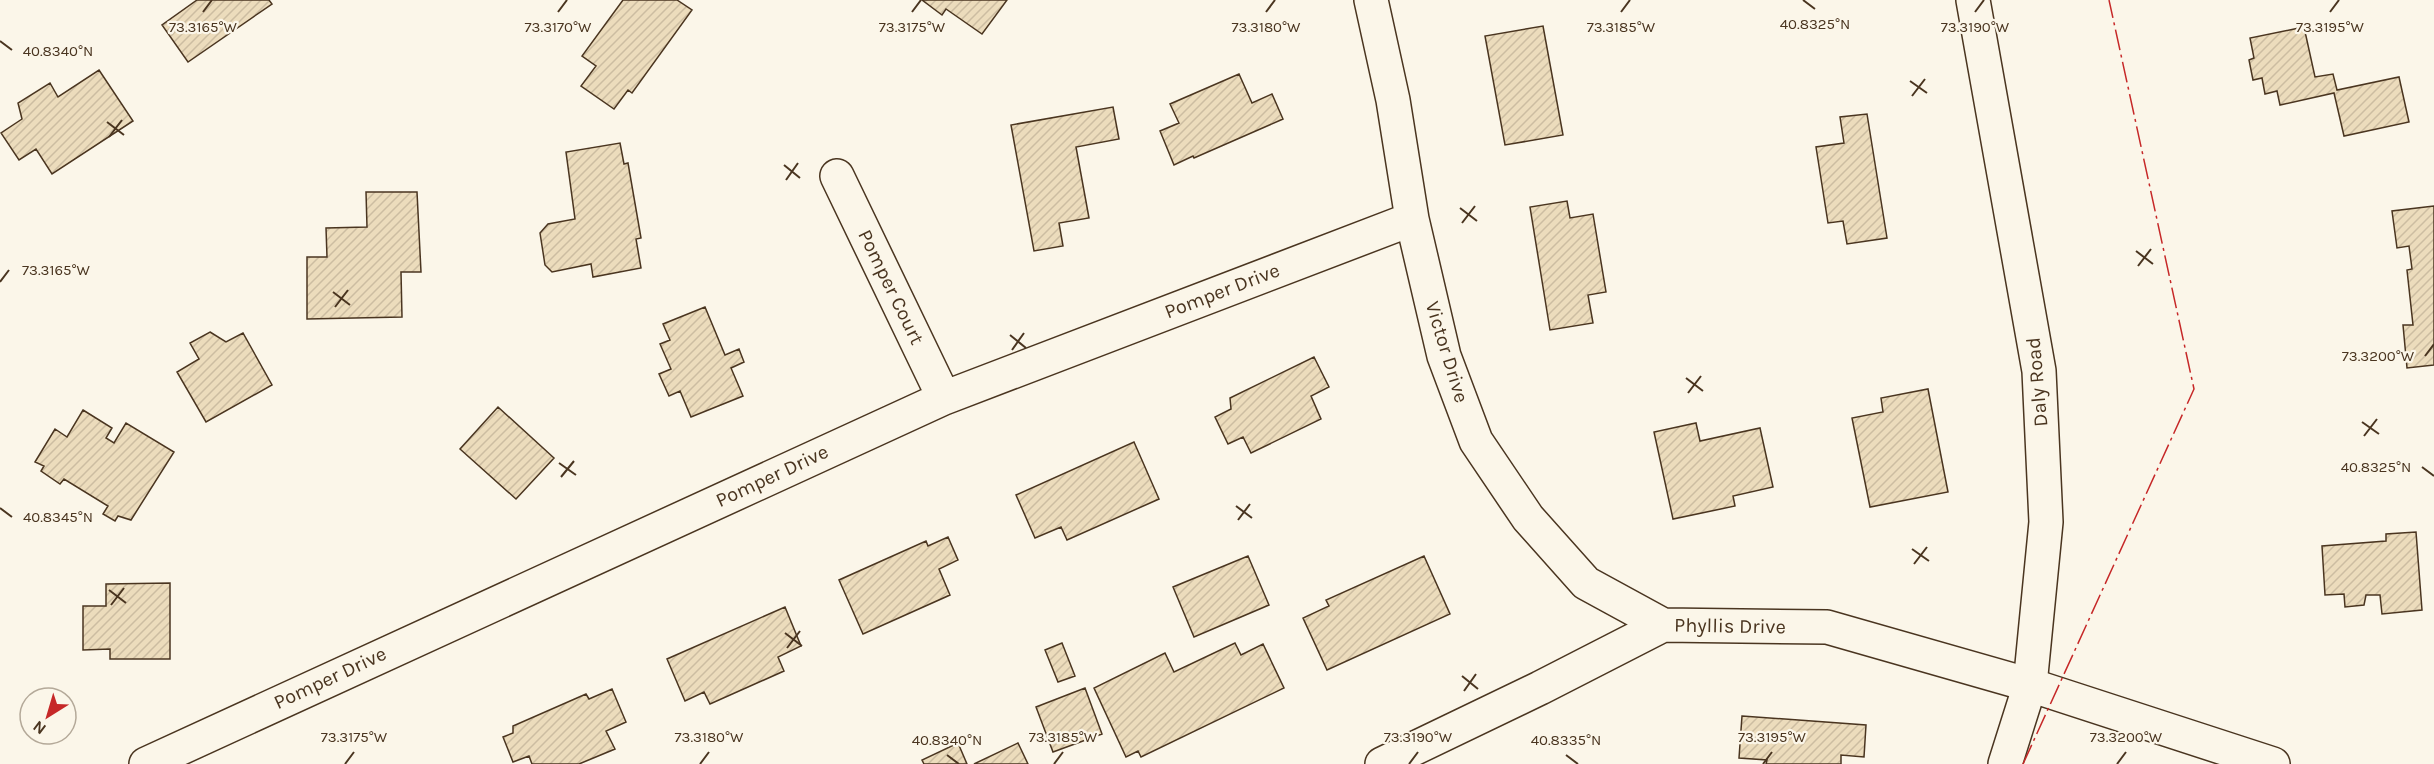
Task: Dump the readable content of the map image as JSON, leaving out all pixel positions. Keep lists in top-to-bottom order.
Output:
{
  "streets": {
    "street": [
      "Pomper Court",
      "Pomper Drive",
      "Victor Drive",
      "Daly Road",
      "Phyllis Drive"
    ]
  },
  "crossings": [
    ["Pomper Court", "Pomper Drive"],
    ["Pomper Drive", "Victor Drive"],
    ["Victor Drive", "Phyllis Drive"],
    ["Daly Road", "Phyllis Drive"]
  ],
  "north": "bottom left",
  "coordinates": [
    "40.8325°N",
    "73.3165°W",
    "73.3170°W",
    "73.3175°W",
    "73.3180°W",
    "73.3185°W",
    "73.3190°W",
    "73.3195°W",
    "40.8340°N",
    "73.3200°W",
    "40.8345°N",
    "40.8335°N"
  ]
}
